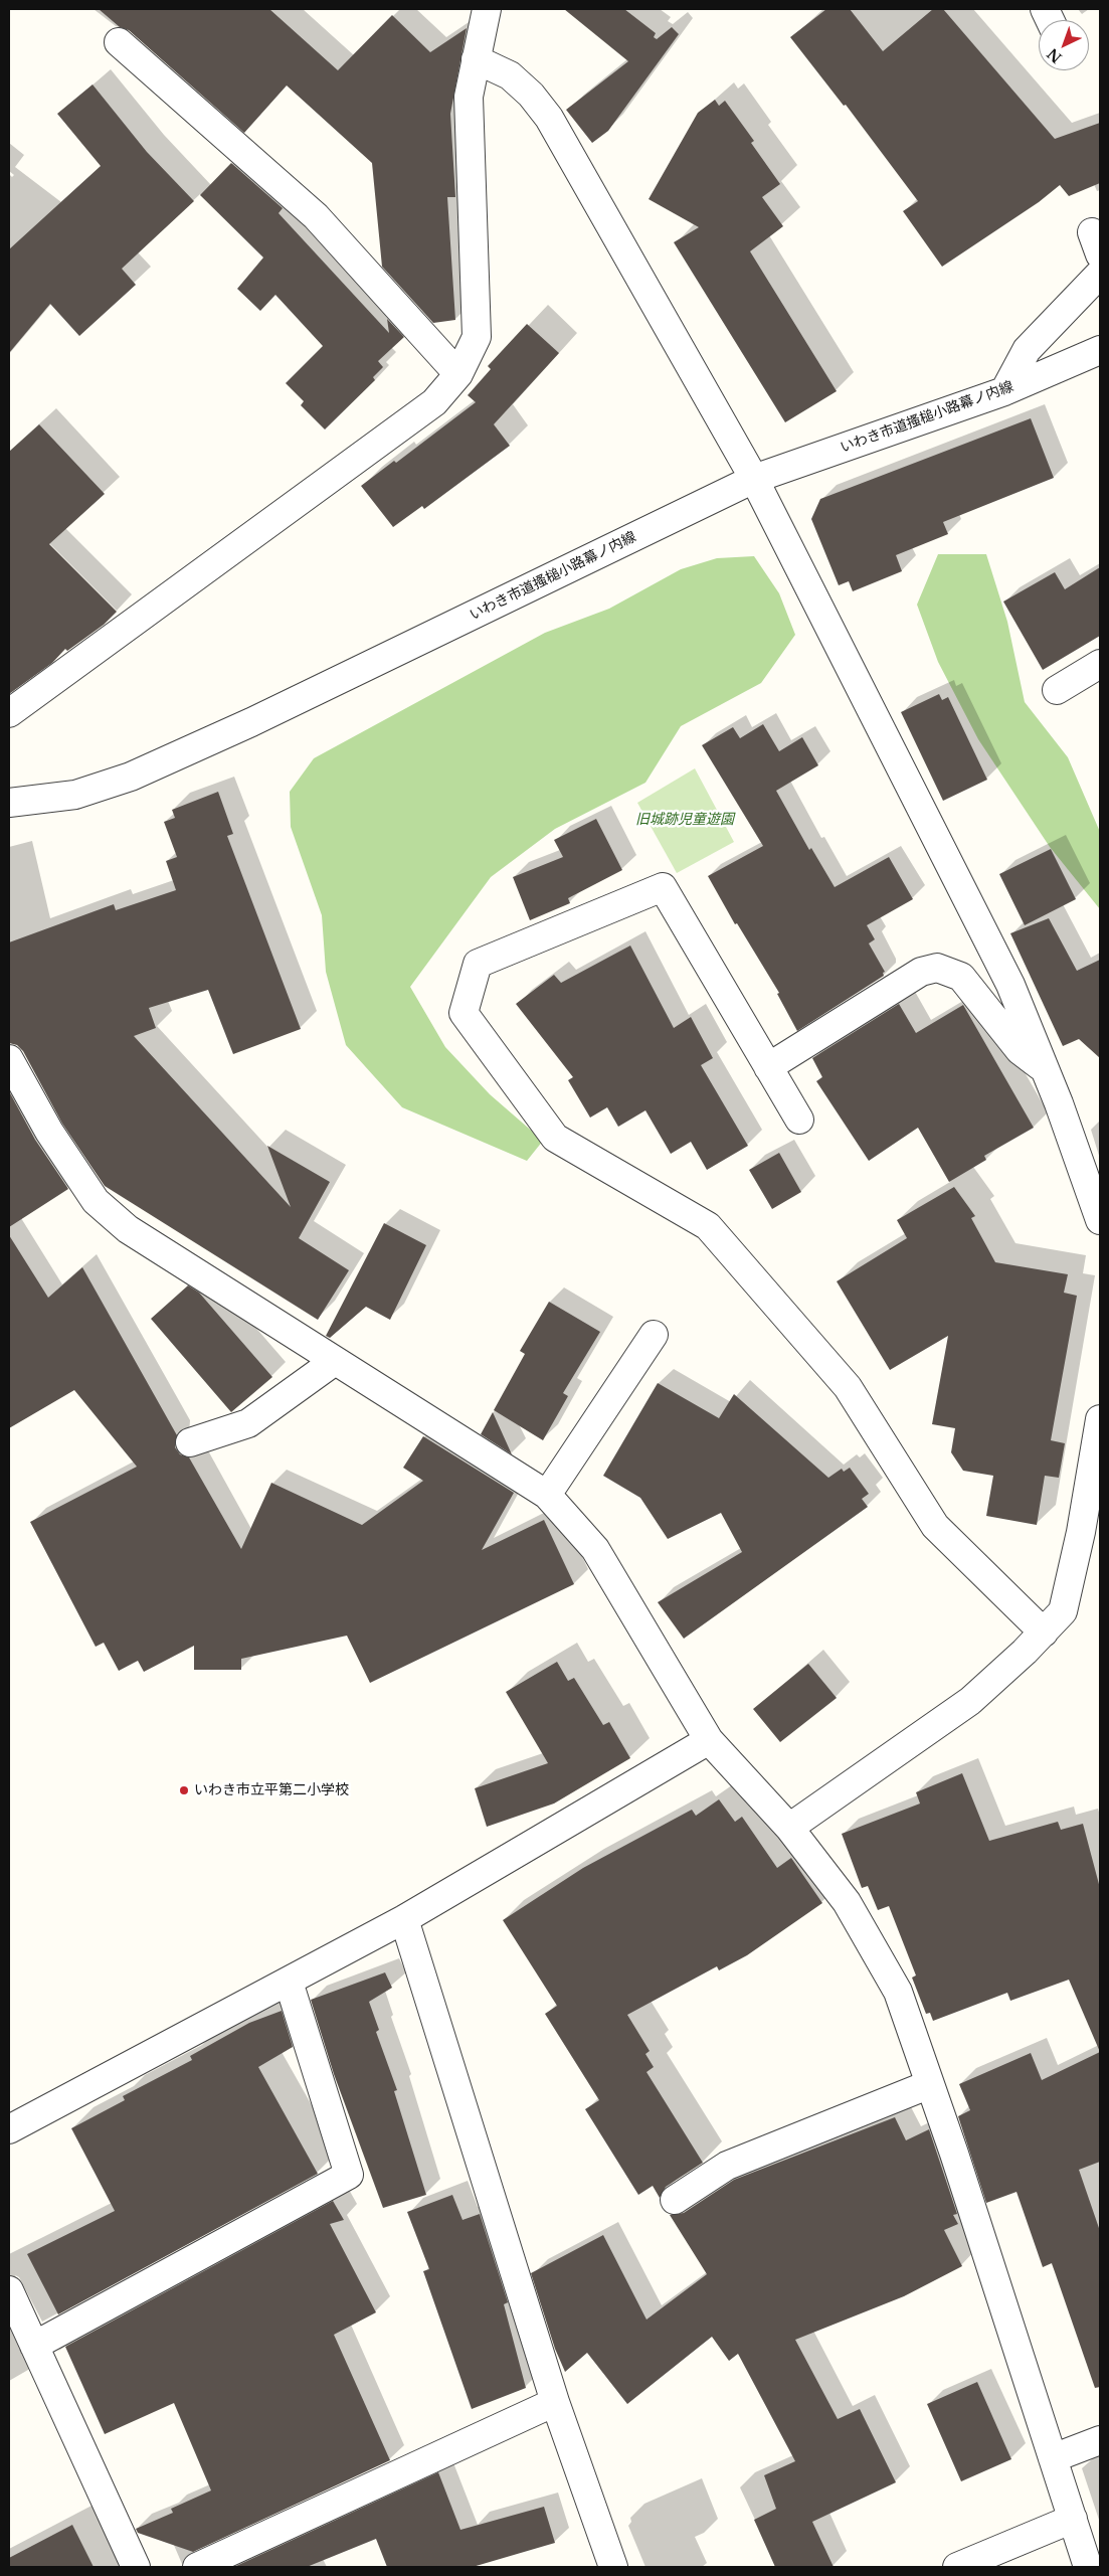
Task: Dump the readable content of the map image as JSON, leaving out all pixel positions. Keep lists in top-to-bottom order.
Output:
{
  "streets": {
    "street": ["いわき市道搔槌小路幕ノ内線"]
  },
  "parks": ["旧城跡児童遊園"],
  "places": ["いわき市立平第二小学校"],
  "north": "bottom left"
}
